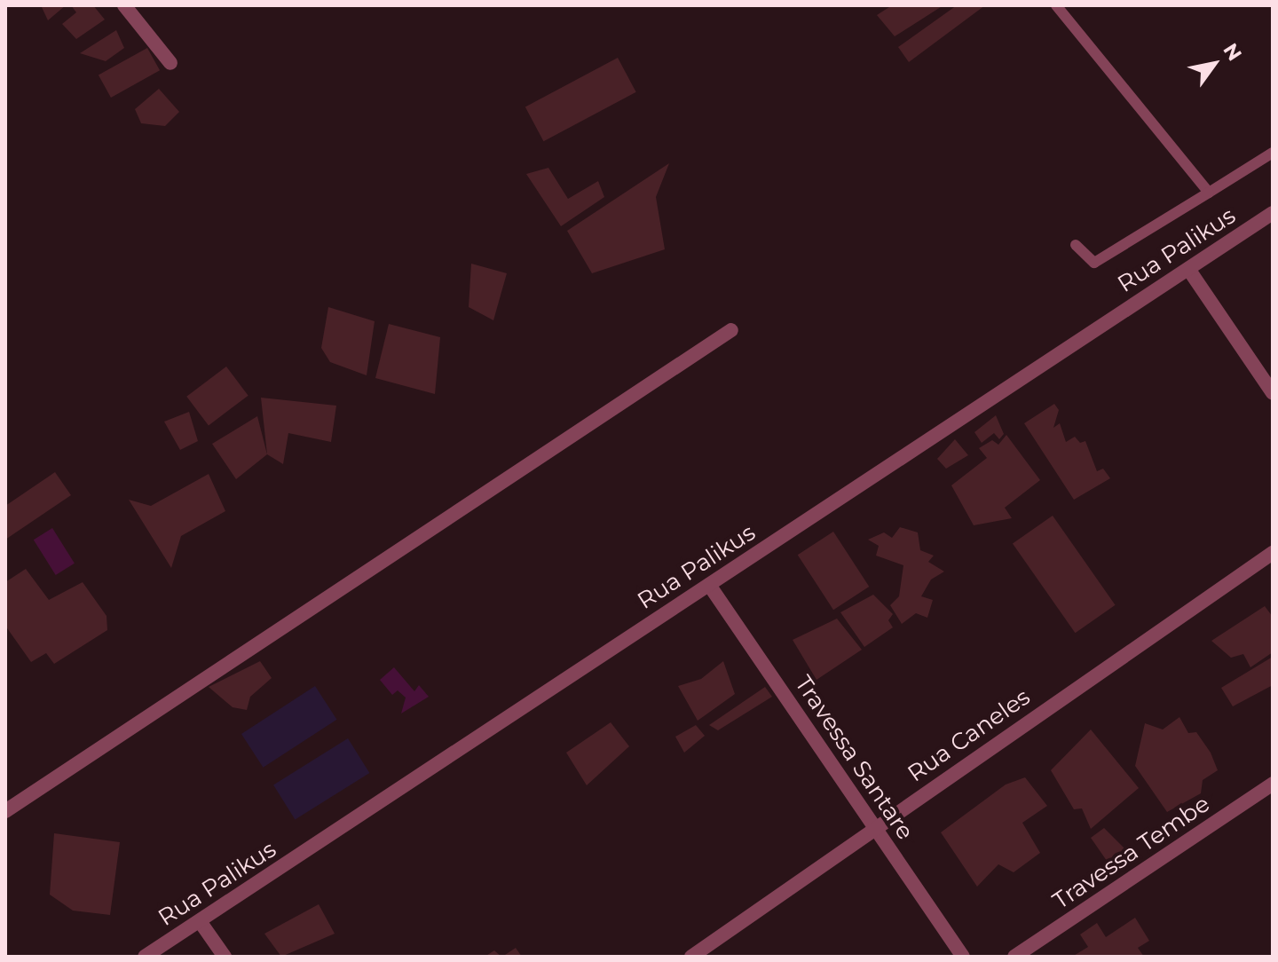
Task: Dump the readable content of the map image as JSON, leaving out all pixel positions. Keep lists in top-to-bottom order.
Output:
{
  "streets": {
    "street": [
      "Rua Palikus",
      "Rua Caneles",
      "Travessa Santare",
      "Travessa Tembe"
    ]
  },
  "crossings": [
    ["Rua Palikus", "Travessa Santare"],
    ["Rua Caneles", "Travessa Santare"]
  ],
  "north": "top right"
}
